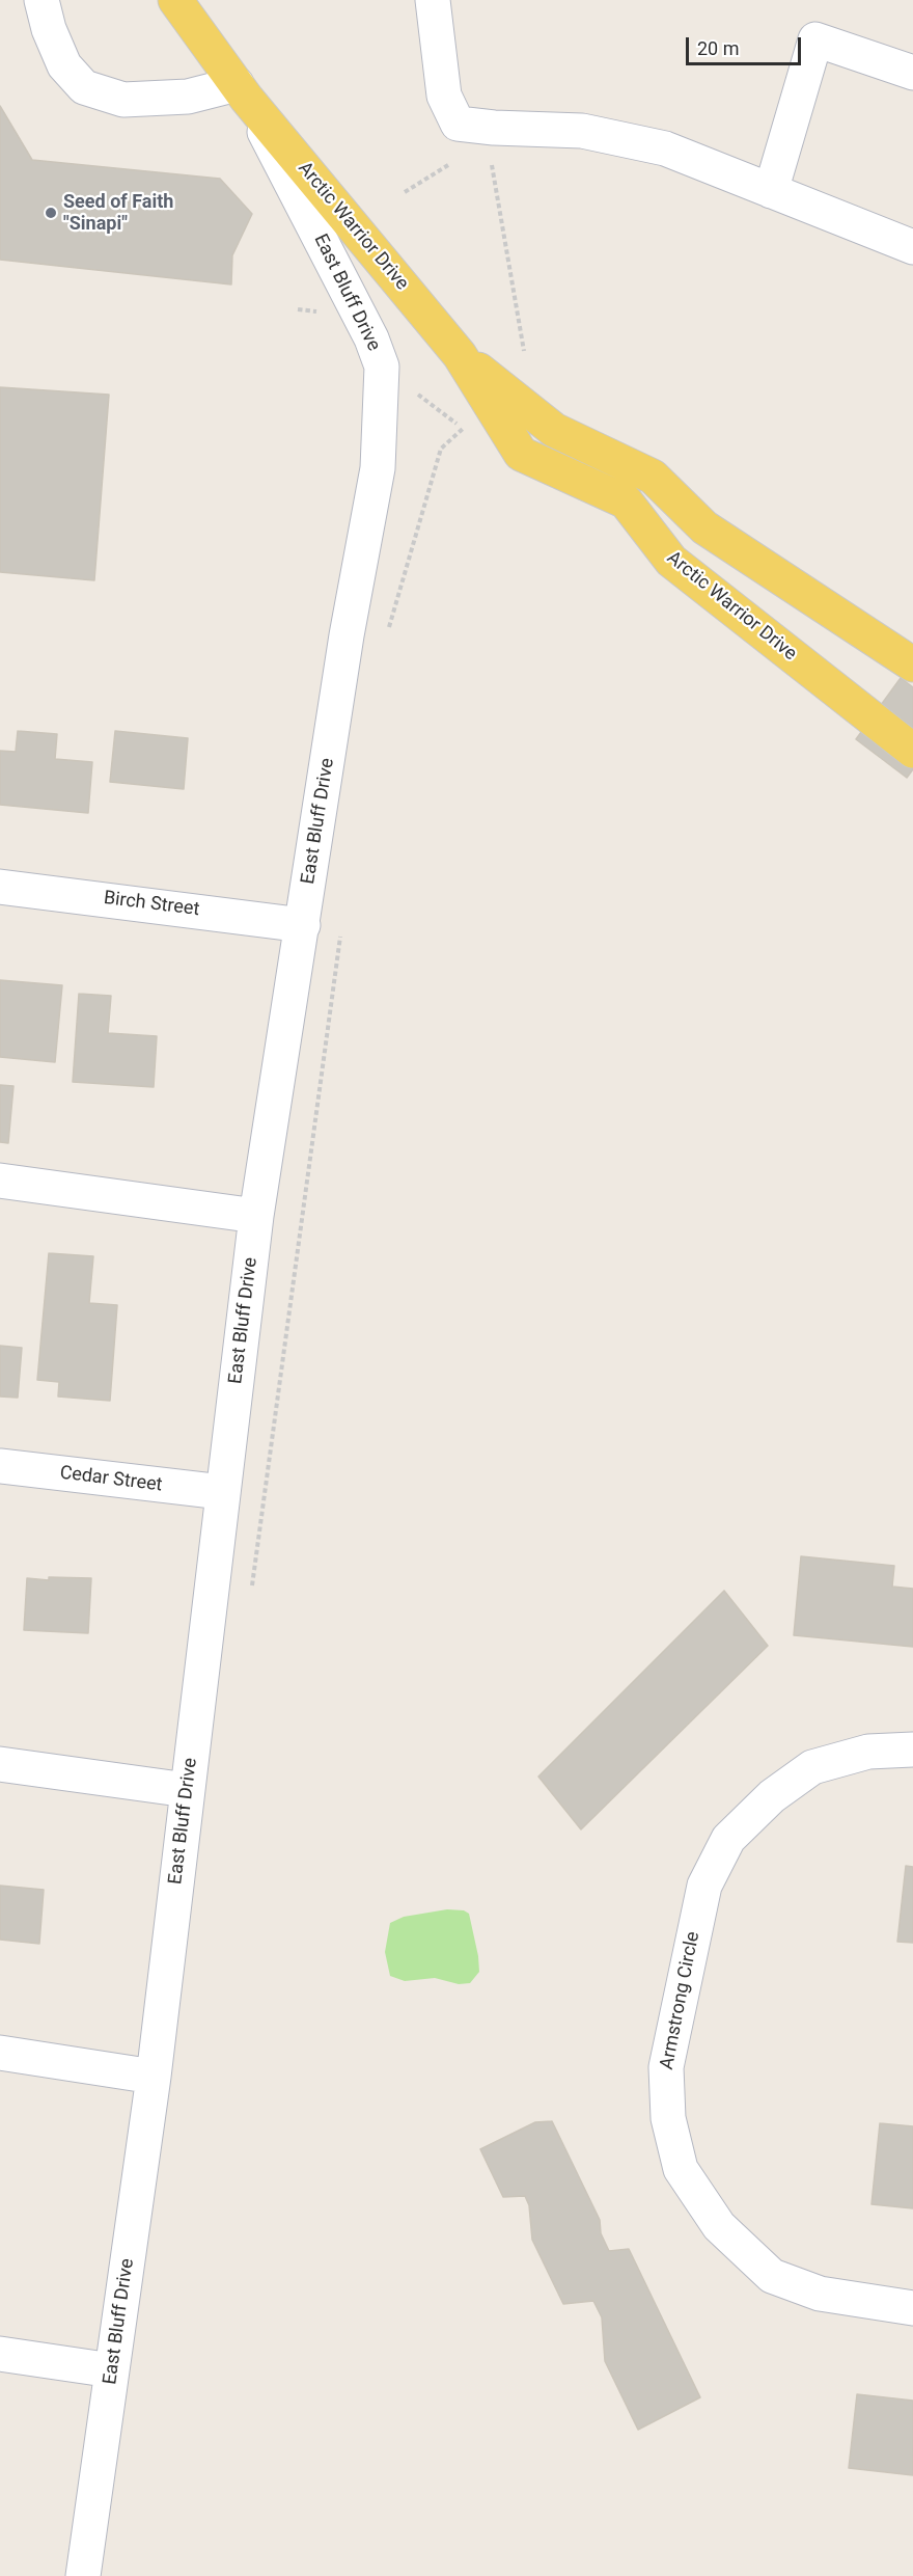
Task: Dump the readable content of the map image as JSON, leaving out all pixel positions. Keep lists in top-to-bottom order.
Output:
{
  "streets": {
    "main road": ["Arctic Warrior Drive"],
    "street": [
      "East Bluff Drive",
      "Birch Street",
      "Cedar Street",
      "Armstrong Circle"
    ]
  },
  "crossings": [
    ["Arctic Warrior Drive", "East Bluff Drive"],
    ["East Bluff Drive", "Birch Street"],
    ["East Bluff Drive", "Cedar Street"]
  ],
  "places": ["Seed of Faith \"Sinapi\""],
  "scale_bar": "20 m"
}
